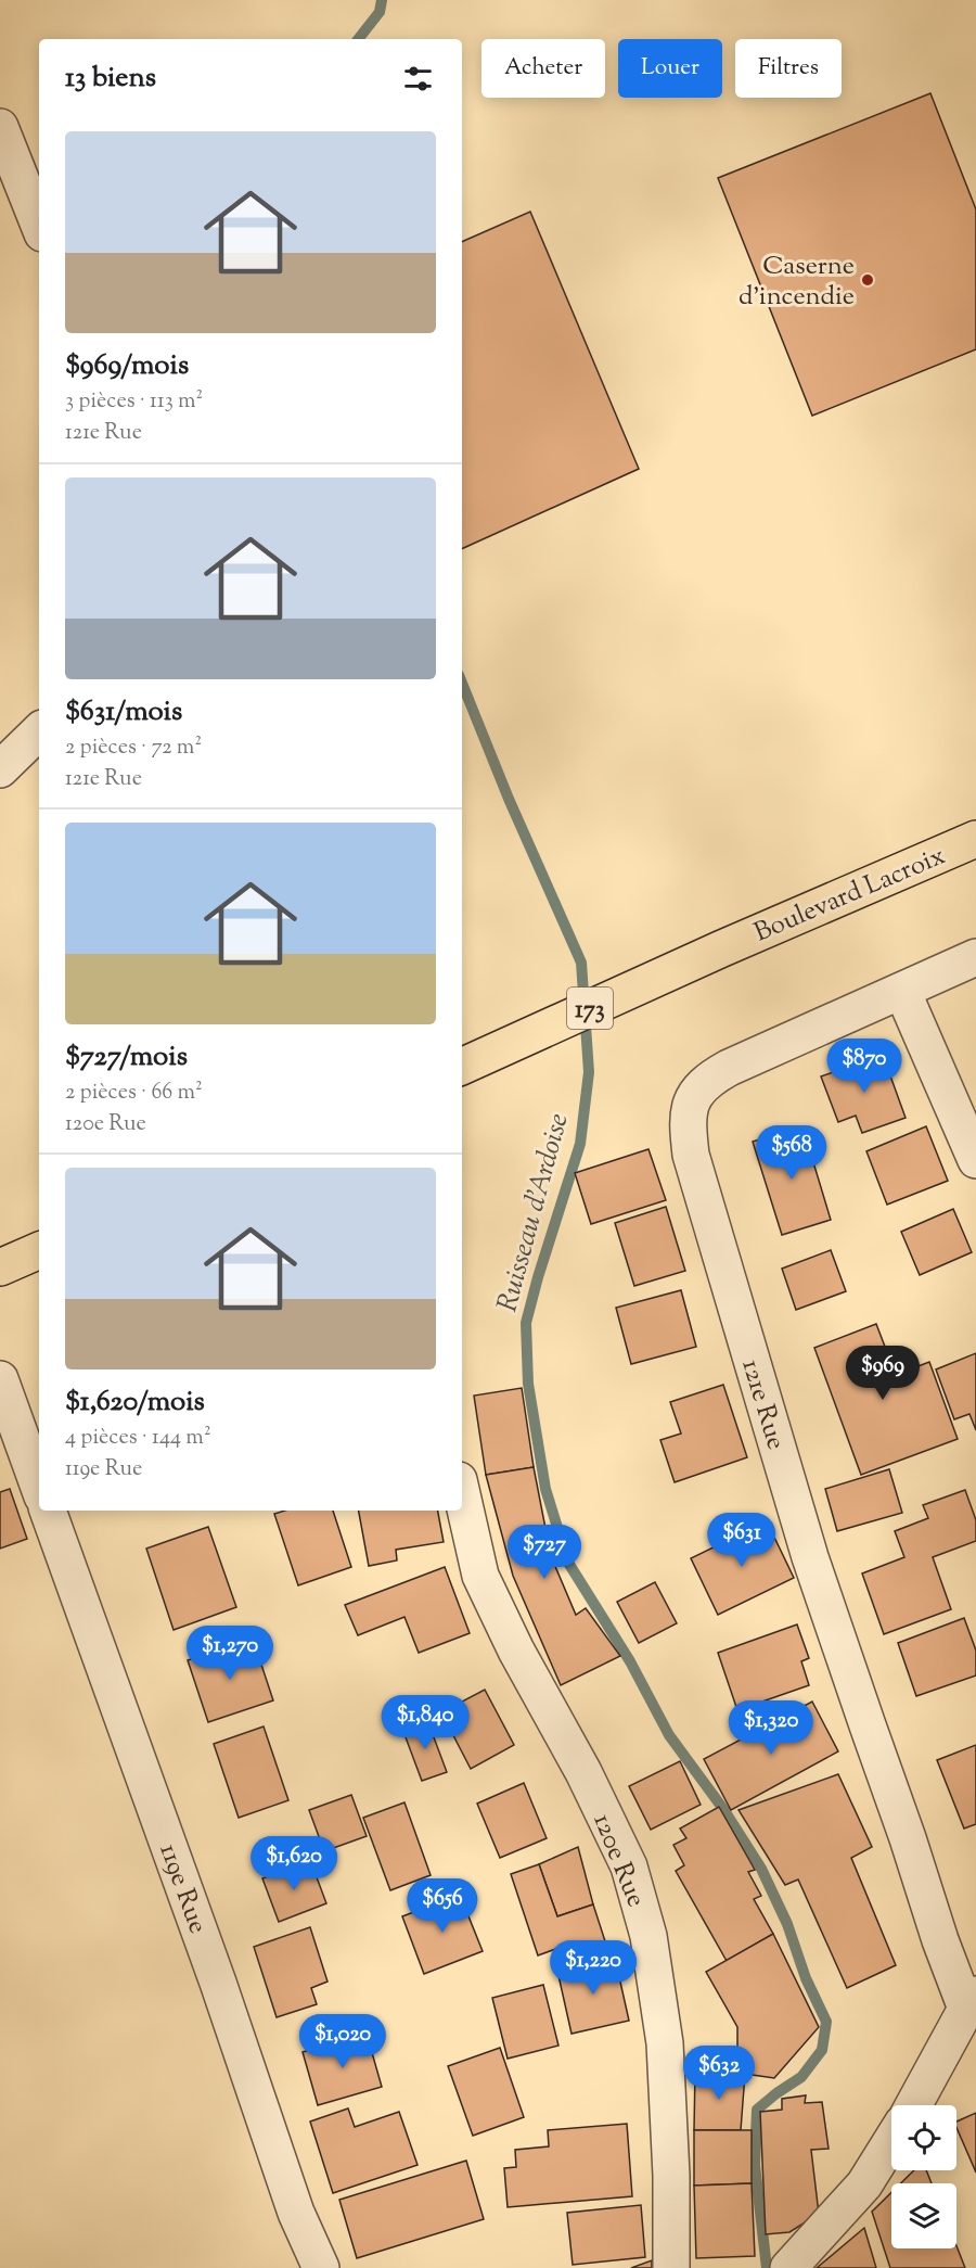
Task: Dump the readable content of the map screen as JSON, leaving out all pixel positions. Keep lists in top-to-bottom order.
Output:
{
  "streets": {
    "main road": ["Boulevard Lacroix", "173"],
    "street": ["121e Rue", "120e Rue", "119e Rue"]
  },
  "water": ["Ruisseau d'Ardoise"],
  "places": ["Caserne d'incendie"],
  "page": {
    "chip": ["Acheter", "Louer", "Filtres"],
    "heading": "13 biens",
    "list": [
      {
        "name": "$969/mois",
        "note": "3 pièces · 113 m² · 121e Rue"
      },
      {
        "name": "$631/mois",
        "note": "2 pièces · 72 m² · 121e Rue"
      },
      {
        "name": "$727/mois",
        "note": "2 pièces · 66 m² · 120e Rue"
      },
      {
        "name": "$1,620/mois",
        "note": "4 pièces · 144 m² · 119e Rue"
      }
    ],
    "price": [
      "$870",
      "$568",
      "$969",
      "$631",
      "$727",
      "$1,270",
      "$1,840",
      "$1,320",
      "$1,620",
      "$656",
      "$1,220",
      "$1,020",
      "$632"
    ]
  }
}
